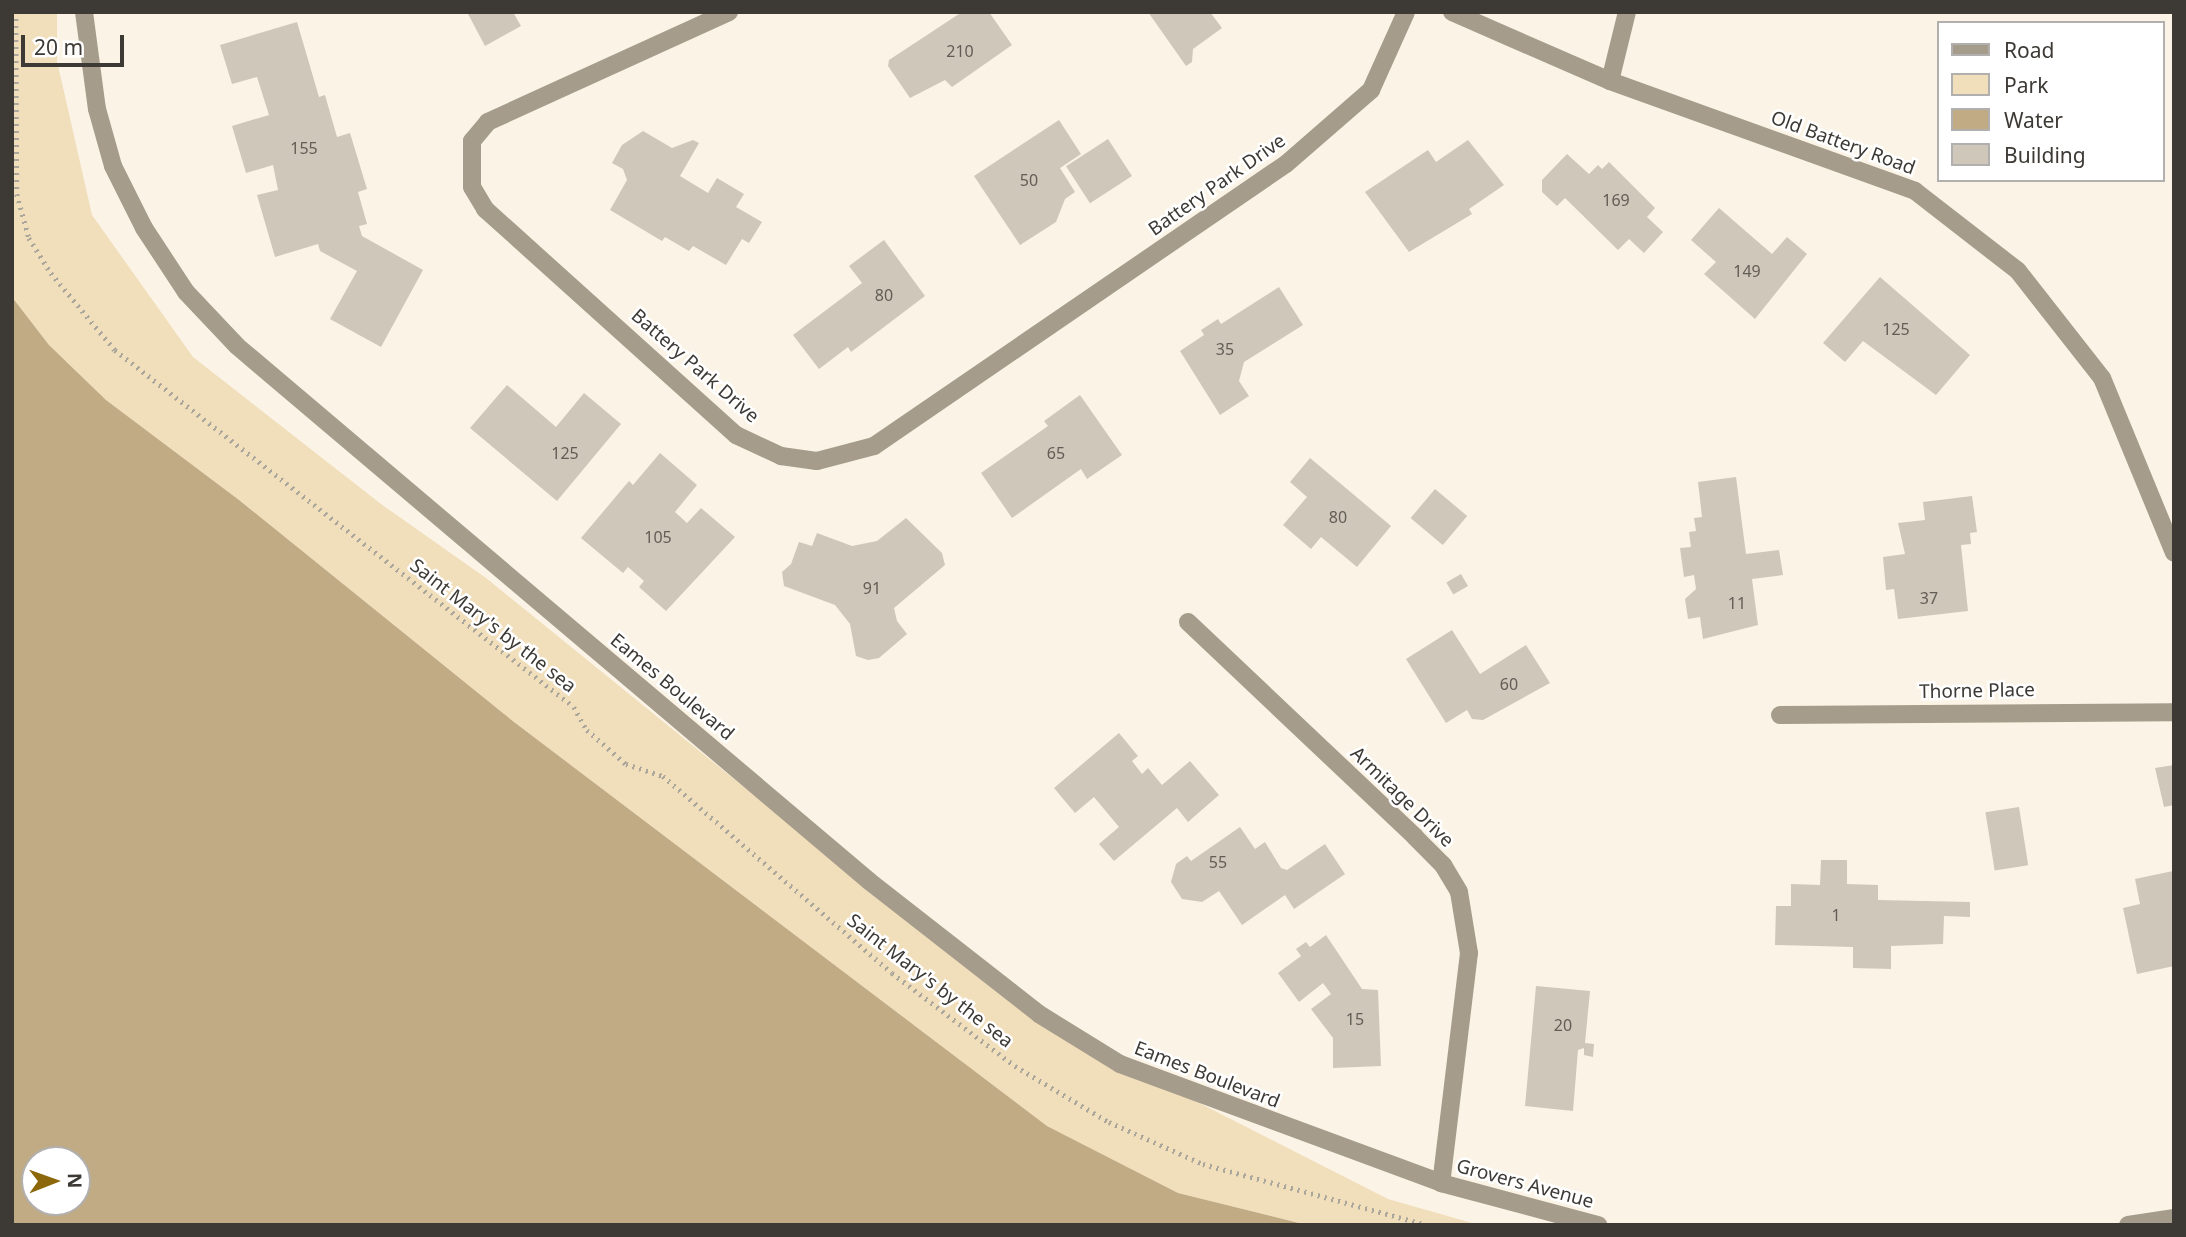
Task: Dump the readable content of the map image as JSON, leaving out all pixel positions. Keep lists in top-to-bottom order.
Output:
{
  "streets": {
    "street": [
      "Old Battery Road",
      "Battery Park Drive",
      "Eames Boulevard",
      "Thorne Place",
      "Armitage Drive",
      "Grovers Avenue"
    ],
    "path": ["Saint Mary's by the sea"]
  },
  "crossings": [
    ["Eames Boulevard", "Armitage Drive"],
    ["Eames Boulevard", "Grovers Avenue"],
    ["Armitage Drive", "Grovers Avenue"]
  ],
  "house_numbers": [
    "210",
    "155",
    "50",
    "169",
    "149",
    "80",
    "125",
    "35",
    "125",
    "65",
    "80",
    "105",
    "91",
    "37",
    "11",
    "60",
    "55",
    "1",
    "15",
    "20"
  ],
  "legend": [
    "Road",
    "Park",
    "Water",
    "Building"
  ],
  "scale_bar": "20 m",
  "north": "right"
}
